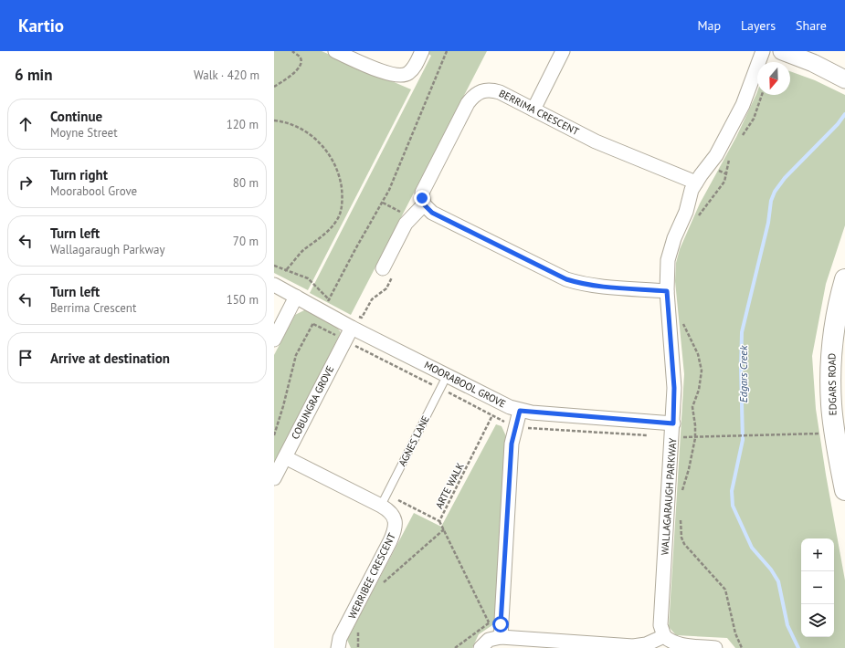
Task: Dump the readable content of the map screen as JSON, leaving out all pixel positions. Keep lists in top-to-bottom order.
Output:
{
  "streets": {
    "main road": ["EDGARS ROAD"],
    "street": [
      "BERRIMA CRESCENT",
      "MOORABOOL GROVE",
      "COBUNGRA GROVE",
      "WALLAGARAUGH PARKWAY",
      "WERRIBEE CRESCENT"
    ],
    "lane": ["AGNES LANE"],
    "path": ["ARTE WALK"]
  },
  "crossings": [
    ["BERRIMA CRESCENT", "WALLAGARAUGH PARKWAY"],
    ["MOORABOOL GROVE", "COBUNGRA GROVE"],
    ["MOORABOOL GROVE", "AGNES LANE"],
    ["MOORABOOL GROVE", "WALLAGARAUGH PARKWAY"],
    ["COBUNGRA GROVE", "WERRIBEE CRESCENT"],
    ["AGNES LANE", "WERRIBEE CRESCENT"]
  ],
  "water": ["Edgars Creek"],
  "north": "bottom",
  "page": {
    "header": "Kartio",
    "nav": ["Map", "Layers", "Share"],
    "heading": ["6 min", "Walk · 420 m"],
    "list": [
      ["Continue", "Moyne Street", "120 m"],
      ["Turn right", "Moorabool Grove", "80 m"],
      ["Turn left", "Wallagaraugh Parkway", "70 m"],
      ["Turn left", "Berrima Crescent", "150 m"],
      "Arrive at destination"
    ],
    "map_buttons": ["+", "−"]
  }
}
